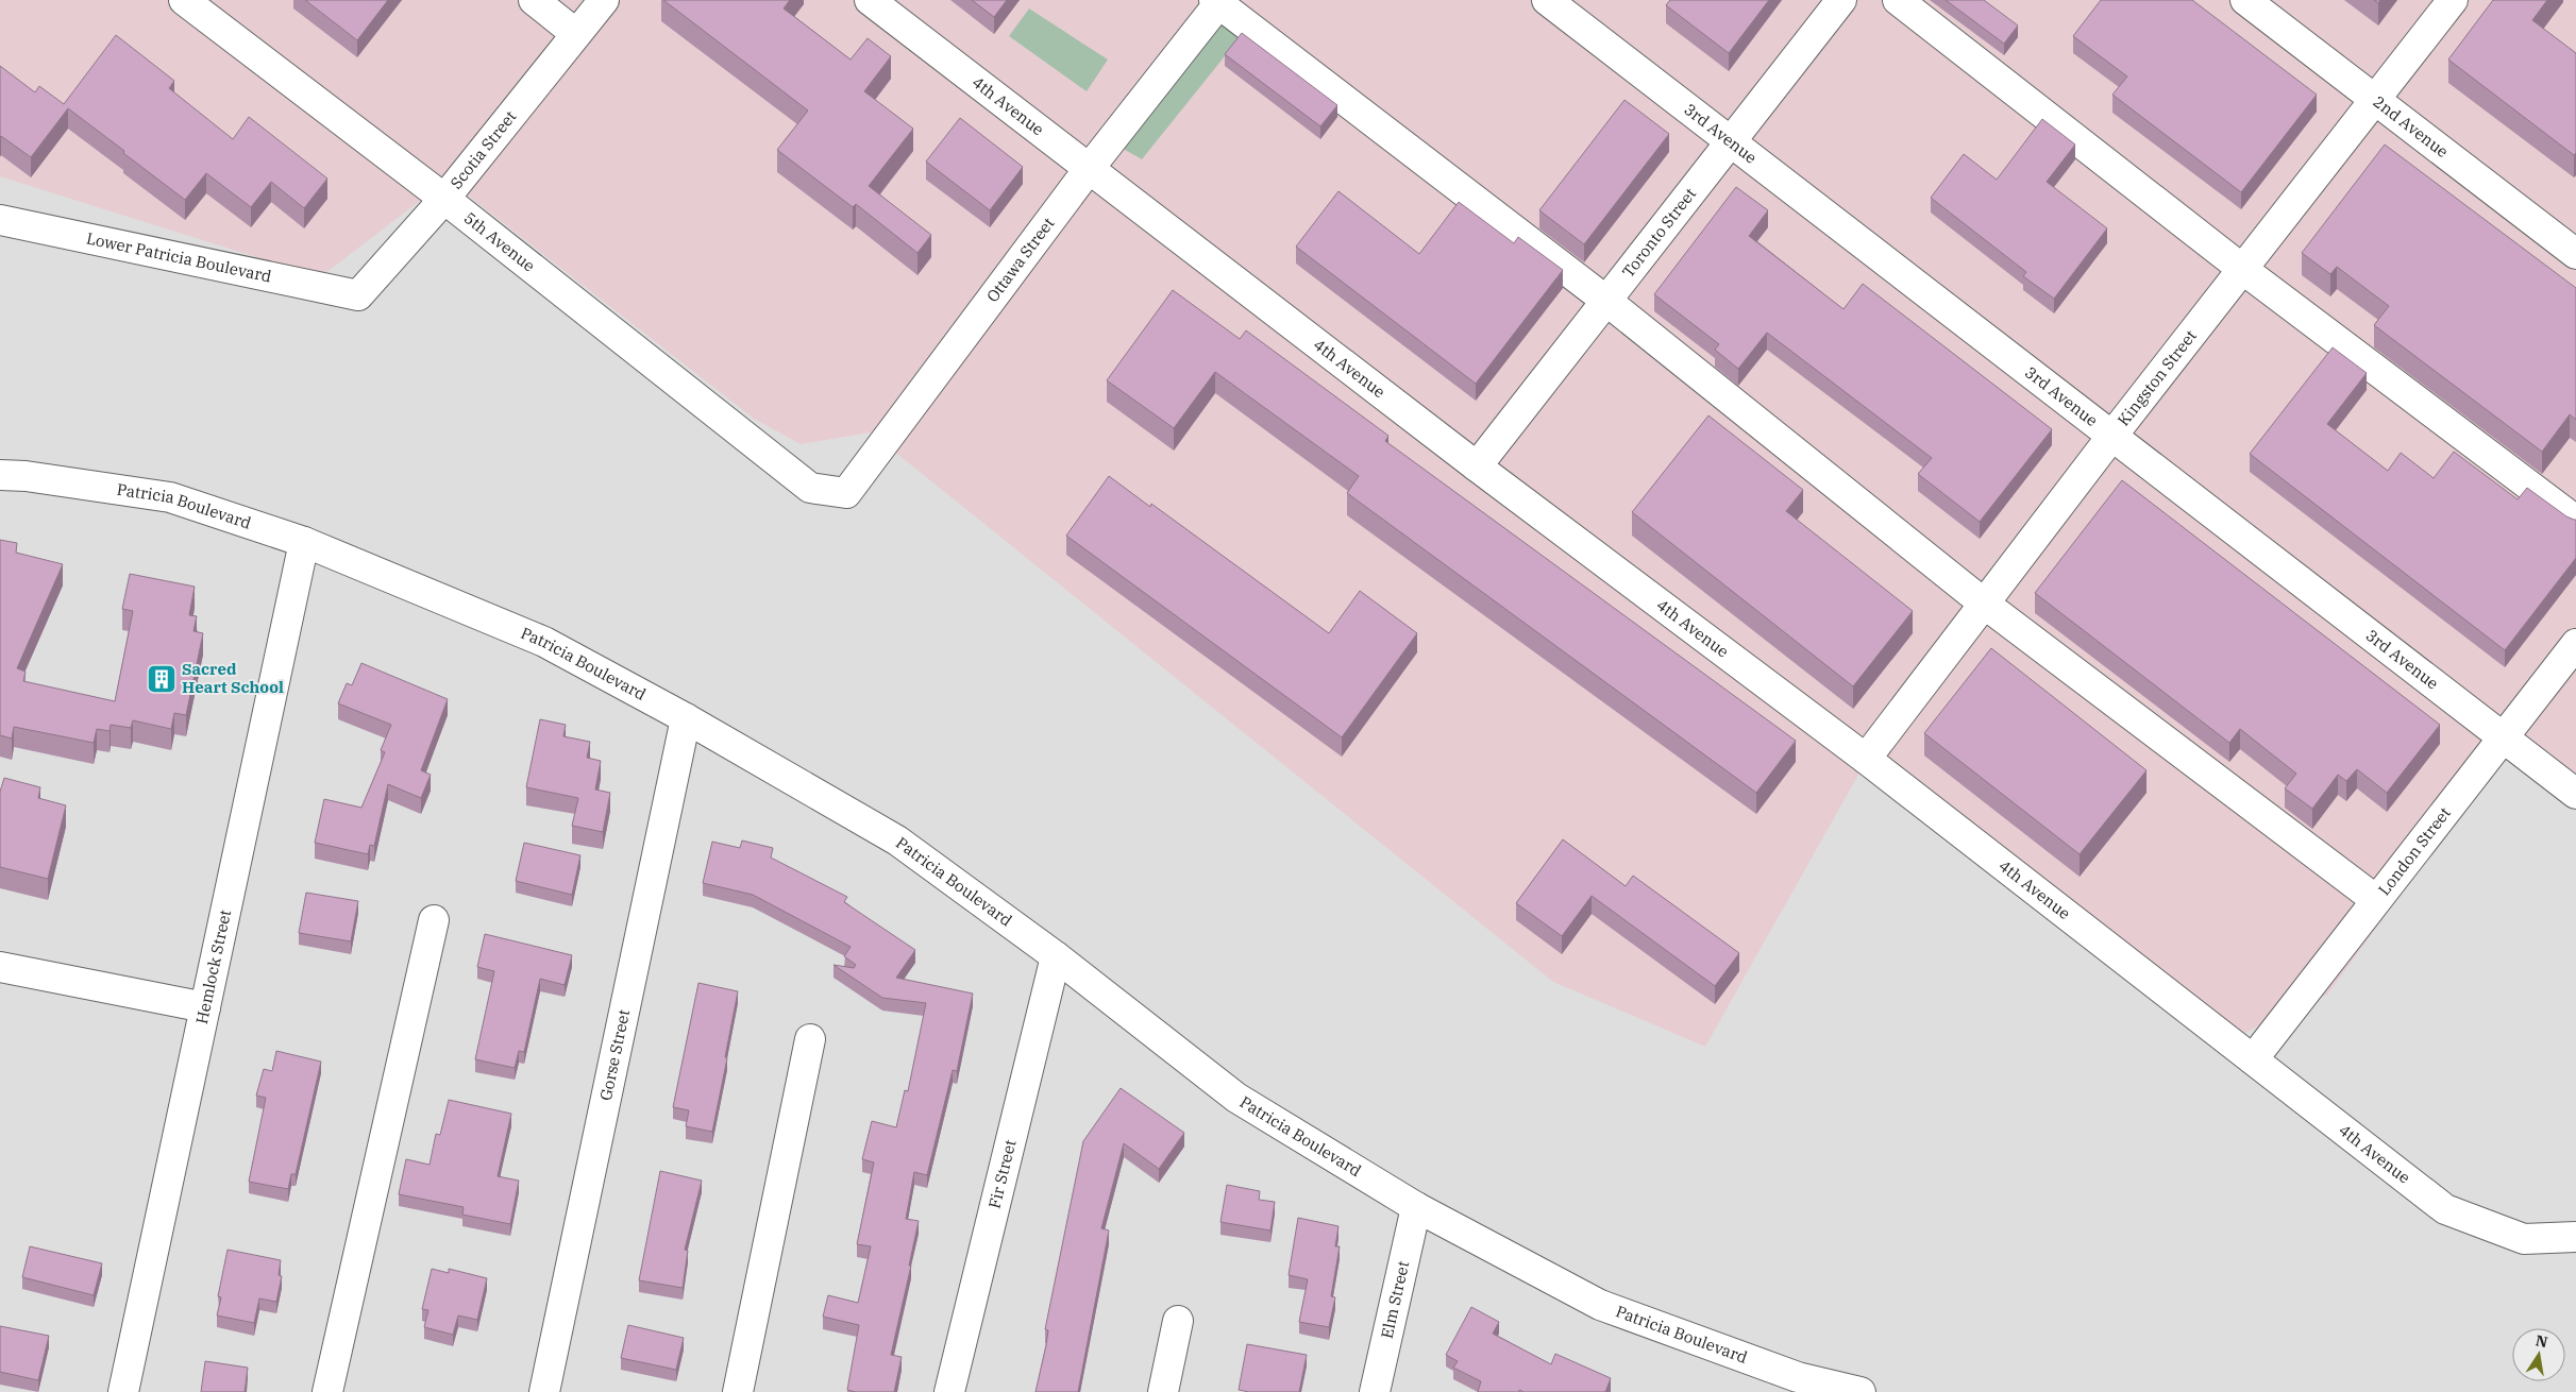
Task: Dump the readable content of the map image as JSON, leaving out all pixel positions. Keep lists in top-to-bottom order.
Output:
{
  "streets": {
    "street": [
      "4th Avenue",
      "2nd Avenue",
      "3rd Avenue",
      "Scotia Street",
      "Toronto Street",
      "5th Avenue",
      "Lower Patricia Boulevard",
      "Ottawa Street",
      "Kingston Street",
      "Patricia Boulevard",
      "London Street",
      "Hemlock Street",
      "Gorse Street",
      "Fir Street",
      "Elm Street"
    ]
  },
  "crossings": [
    ["4th Avenue", "Toronto Street"],
    ["4th Avenue", "Ottawa Street"],
    ["4th Avenue", "Kingston Street"],
    ["4th Avenue", "London Street"],
    ["2nd Avenue", "Kingston Street"],
    ["3rd Avenue", "Toronto Street"],
    ["3rd Avenue", "Kingston Street"],
    ["3rd Avenue", "London Street"],
    ["Scotia Street", "5th Avenue"],
    ["Scotia Street", "Lower Patricia Boulevard"],
    ["5th Avenue", "Ottawa Street"],
    ["Patricia Boulevard", "Hemlock Street"],
    ["Patricia Boulevard", "Gorse Street"],
    ["Patricia Boulevard", "Fir Street"],
    ["Patricia Boulevard", "Elm Street"]
  ],
  "places": {
    "building": ["Sacred Heart School"]
  },
  "north": "top"
}
